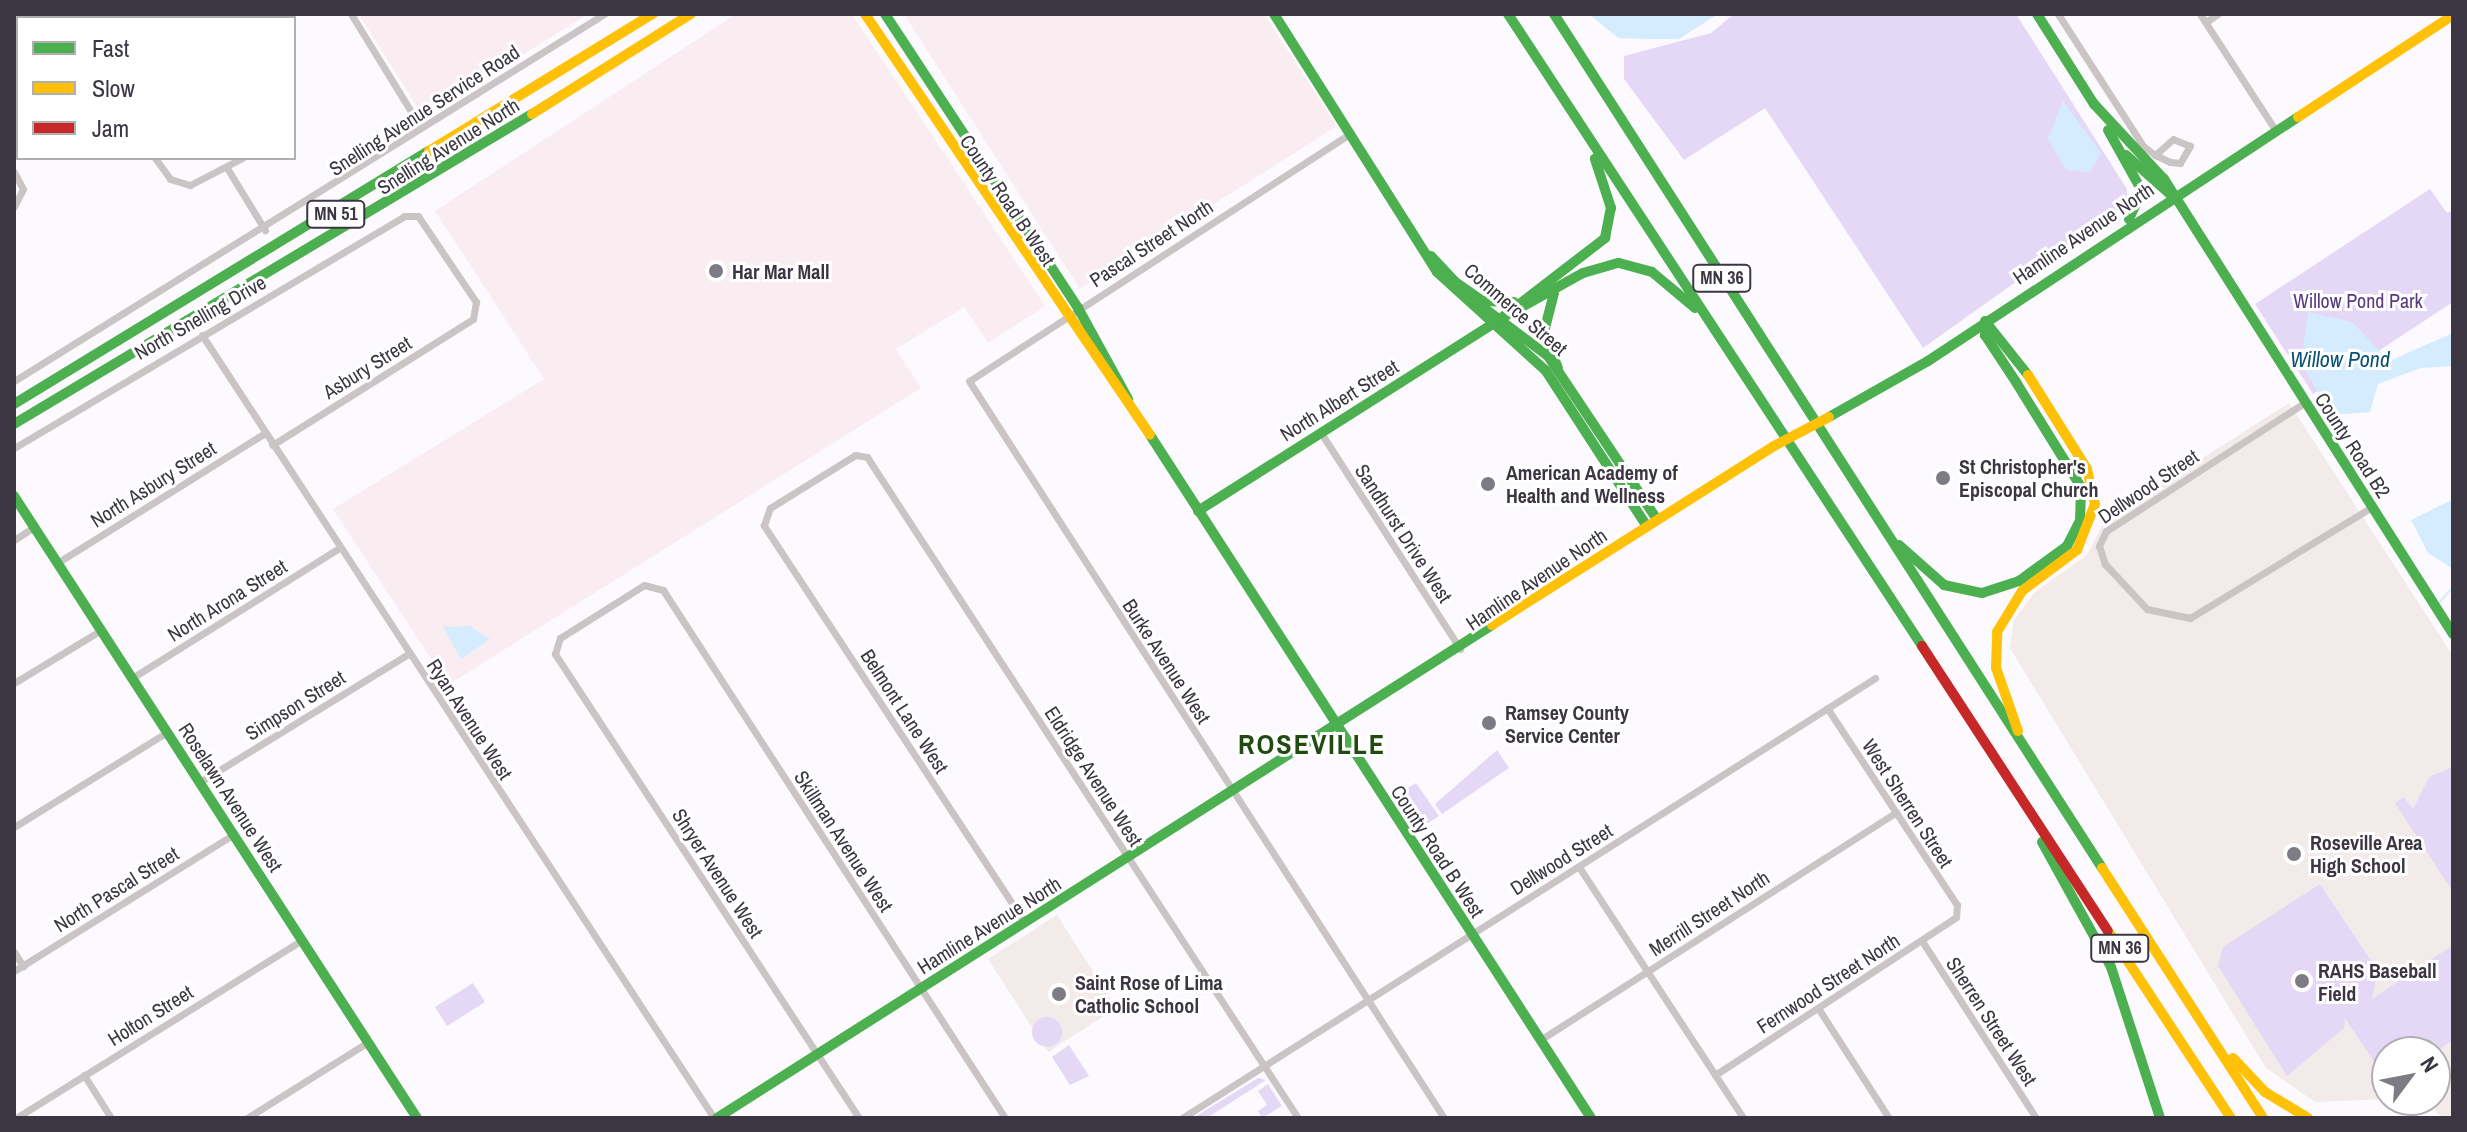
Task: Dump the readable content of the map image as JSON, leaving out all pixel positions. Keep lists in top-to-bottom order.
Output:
{
  "streets": {
    "main road": [
      "Snelling Avenue North",
      "County Road B West",
      "MN 51",
      "Hamline Avenue North",
      "MN 36",
      "Commerce Street",
      "North Albert Street",
      "County Road B2",
      "Roselawn Avenue West"
    ],
    "street": [
      "Snelling Avenue Service Road",
      "Pascal Street North",
      "North Snelling Drive",
      "Asbury Street",
      "North Asbury Street",
      "Dellwood Street",
      "Sandhurst Drive West",
      "North Arona Street",
      "Burke Avenue West",
      "Simpson Street",
      "Belmont Lane West",
      "Ryan Avenue West",
      "Eldridge Avenue West",
      "West Sherren Street",
      "Skillman Avenue West",
      "Shryer Avenue West",
      "North Pascal Street",
      "Merrill Street North",
      "Fernwood Street North",
      "Holton Street",
      "Sherren Street West"
    ]
  },
  "crossings": [
    ["County Road B West", "Hamline Avenue North"],
    ["County Road B West", "Pascal Street North"],
    ["County Road B West", "North Albert Street"],
    ["County Road B West", "Dellwood Street"],
    ["County Road B West", "Merrill Street North"],
    ["Hamline Avenue North", "Commerce Street"],
    ["Hamline Avenue North", "County Road B2"],
    ["Hamline Avenue North", "Sandhurst Drive West"],
    ["Hamline Avenue North", "Burke Avenue West"],
    ["Hamline Avenue North", "Belmont Lane West"],
    ["Hamline Avenue North", "Ryan Avenue West"],
    ["Hamline Avenue North", "Eldridge Avenue West"],
    ["Hamline Avenue North", "Skillman Avenue West"],
    ["Hamline Avenue North", "Shryer Avenue West"],
    ["Pascal Street North", "Commerce Street"],
    ["Pascal Street North", "Burke Avenue West"],
    ["Commerce Street", "North Albert Street"],
    ["North Snelling Drive", "Asbury Street"],
    ["North Snelling Drive", "Ryan Avenue West"],
    ["Asbury Street", "Ryan Avenue West"],
    ["North Albert Street", "Sandhurst Drive West"],
    ["County Road B2", "Dellwood Street"],
    ["North Asbury Street", "Ryan Avenue West"],
    ["North Asbury Street", "Roselawn Avenue West"],
    ["Dellwood Street", "Burke Avenue West"],
    ["Dellwood Street", "Eldridge Avenue West"],
    ["Dellwood Street", "West Sherren Street"],
    ["North Arona Street", "Ryan Avenue West"],
    ["North Arona Street", "Roselawn Avenue West"],
    ["Simpson Street", "Ryan Avenue West"],
    ["Simpson Street", "Roselawn Avenue West"],
    ["Belmont Lane West", "Eldridge Avenue West"],
    ["Roselawn Avenue West", "North Pascal Street"],
    ["Roselawn Avenue West", "Holton Street"],
    ["West Sherren Street", "Merrill Street North"],
    ["West Sherren Street", "Fernwood Street North"],
    ["Skillman Avenue West", "Shryer Avenue West"],
    ["Fernwood Street North", "Sherren Street West"]
  ],
  "districts": ["ROSEVILLE"],
  "water": ["Willow Pond"],
  "parks": ["Willow Pond Park"],
  "places": [
    "Har Mar Mall",
    "St Christopher's Episcopal Church",
    "American Academy of Health and Wellness",
    "Ramsey County Service Center",
    "Roseville Area High School",
    "RAHS Baseball Field",
    "Saint Rose of Lima Catholic School"
  ],
  "legend": ["Fast", "Slow", "Jam"],
  "north": "top right"
}
